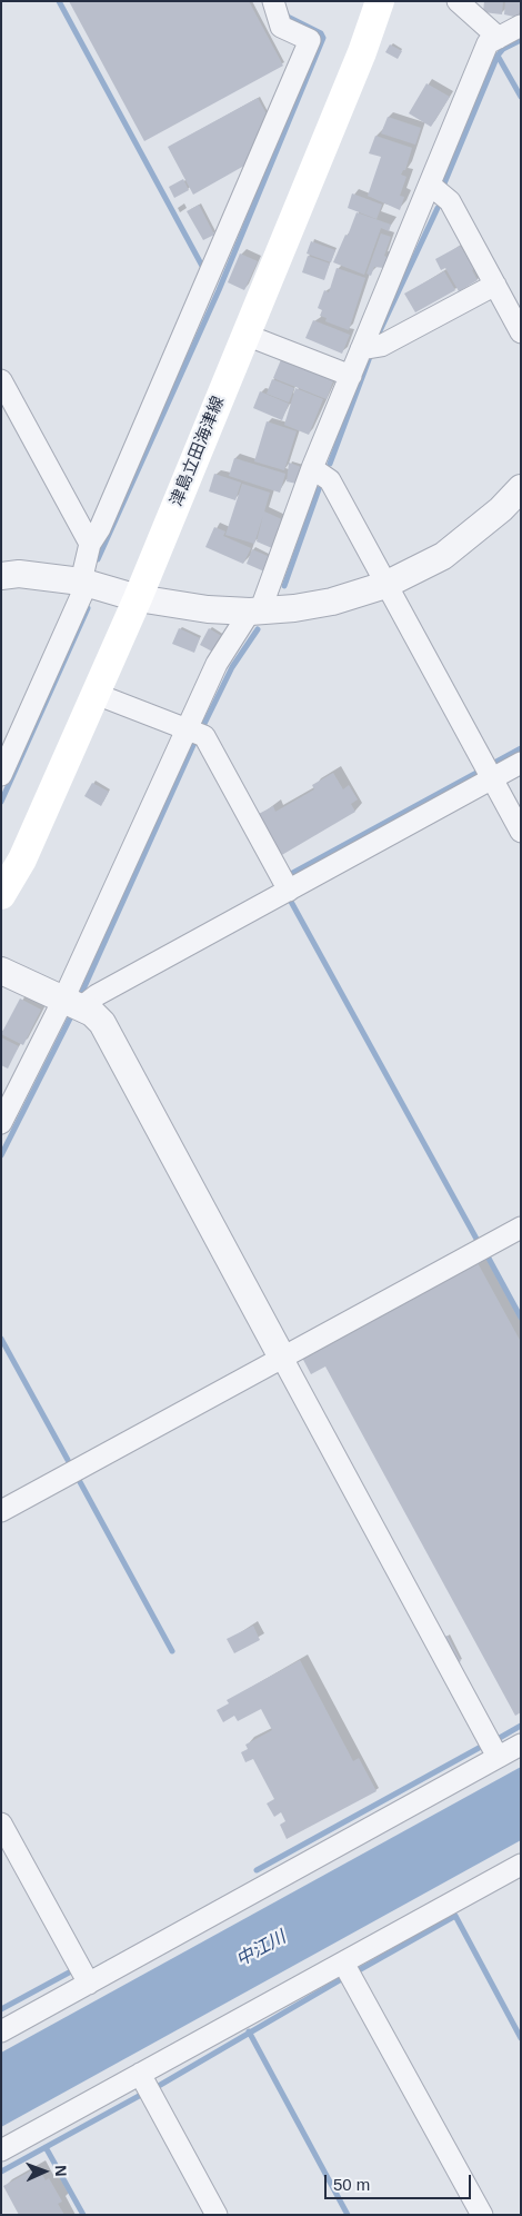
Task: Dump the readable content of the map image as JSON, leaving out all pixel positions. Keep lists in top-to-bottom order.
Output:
{
  "streets": {
    "main road": ["津島立田海津線"]
  },
  "water": ["中江川"],
  "scale_bar": "50 m",
  "north": "right"
}
